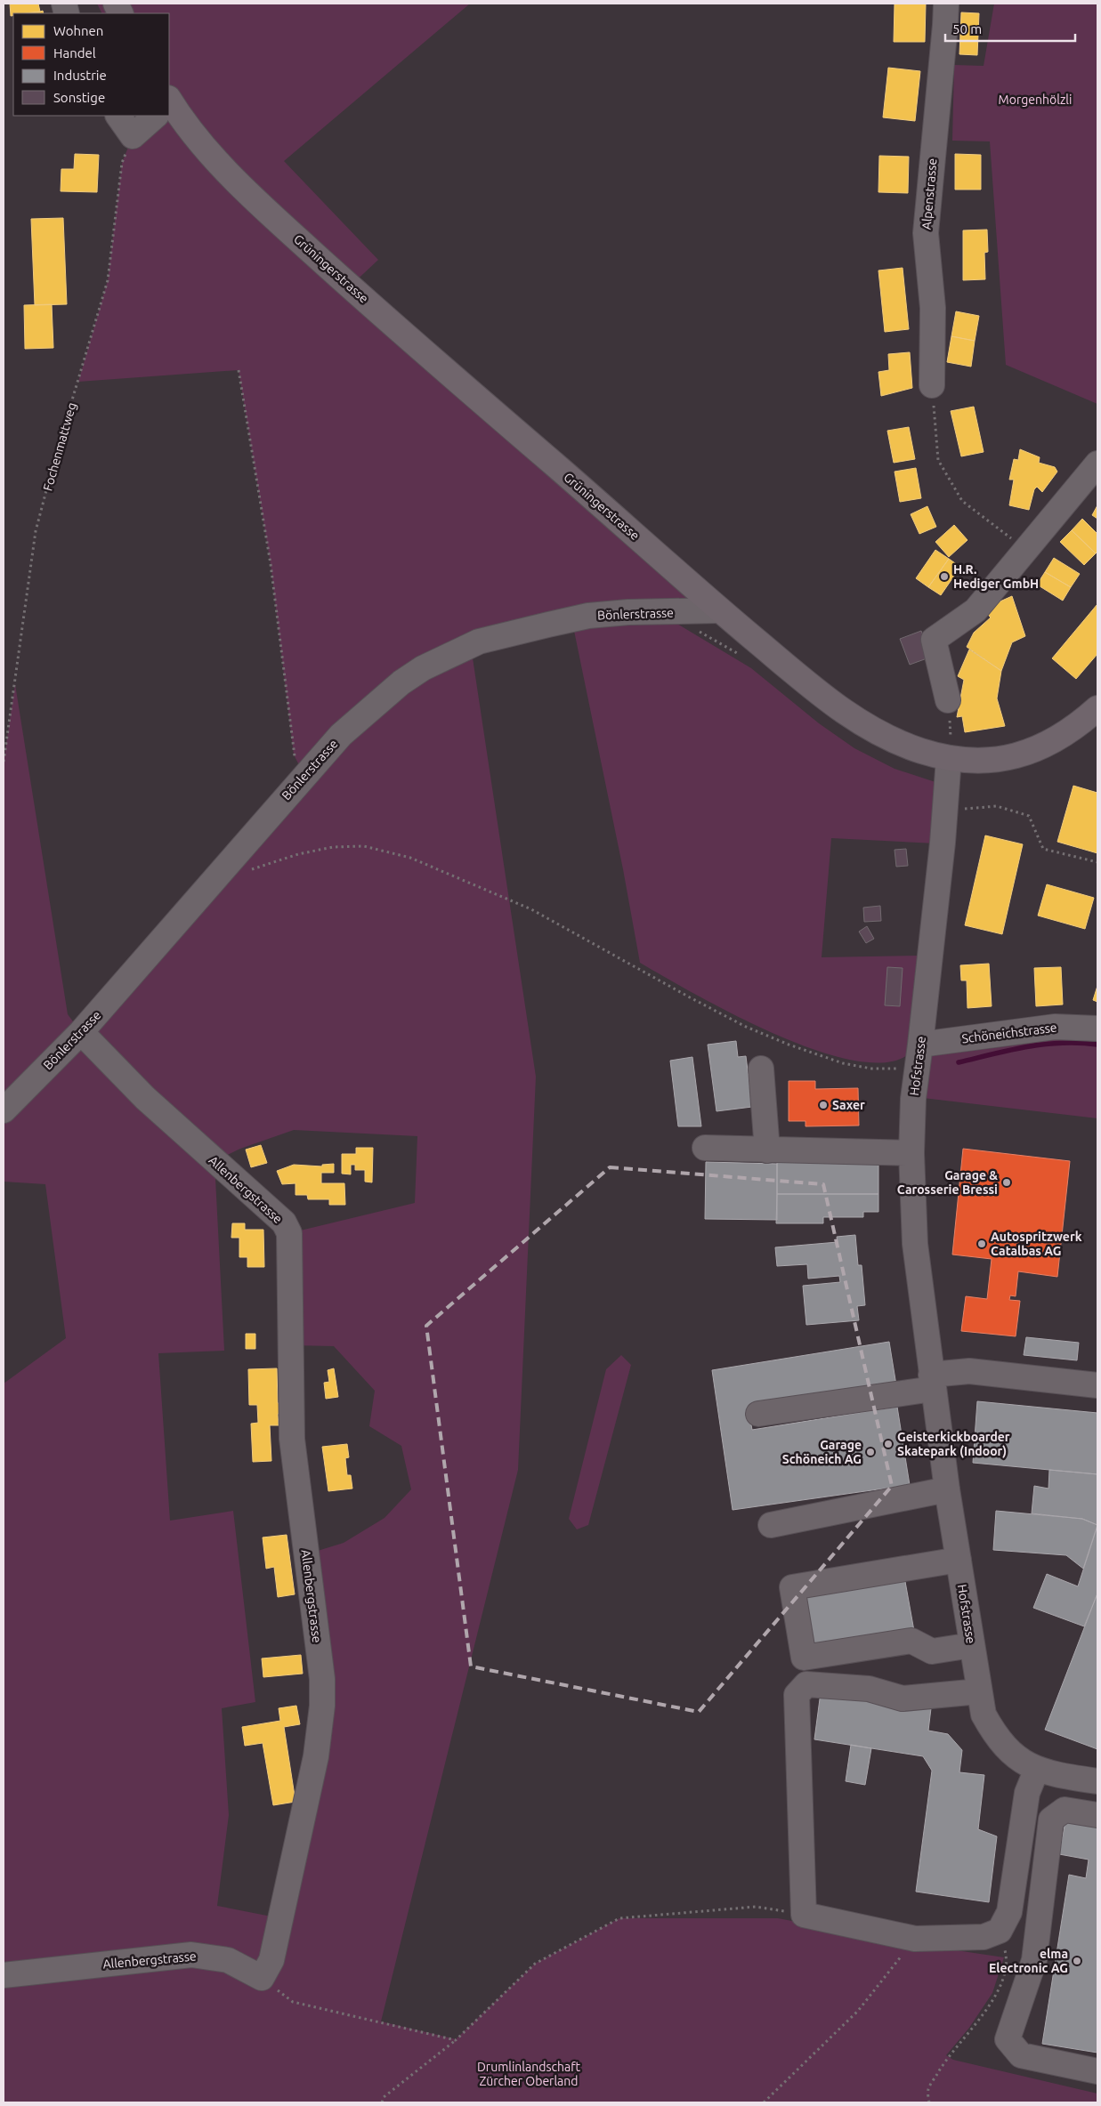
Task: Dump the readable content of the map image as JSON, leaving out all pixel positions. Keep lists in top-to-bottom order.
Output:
{
  "streets": {
    "main road": ["Grüningerstrasse"],
    "street": [
      "Alpenstrasse",
      "Bönlerstrasse",
      "Schöneichstrasse",
      "Hofstrasse",
      "Allenbergstrasse"
    ],
    "path": ["Fochenmattweg"]
  },
  "crossings": [
    ["Grüningerstrasse", "Bönlerstrasse"],
    ["Grüningerstrasse", "Hofstrasse"],
    ["Bönlerstrasse", "Allenbergstrasse"],
    ["Schöneichstrasse", "Hofstrasse"]
  ],
  "parks": ["Morgenhölzli", "Drumlinlandschaft Zürcher Oberland"],
  "places": [
    "H.R. Hediger GmbH",
    "Saxer",
    "Garage & Carosserie Bressi",
    "Autospritzwerk Catalbas AG",
    "Geisterkickboarder Skatepark (Indoor)",
    "Garage Schöneich AG",
    "elma Electronic AG"
  ],
  "legend": [
    "Wohnen",
    "Handel",
    "Industrie",
    "Sonstige"
  ],
  "scale_bar": "50 m"
}
